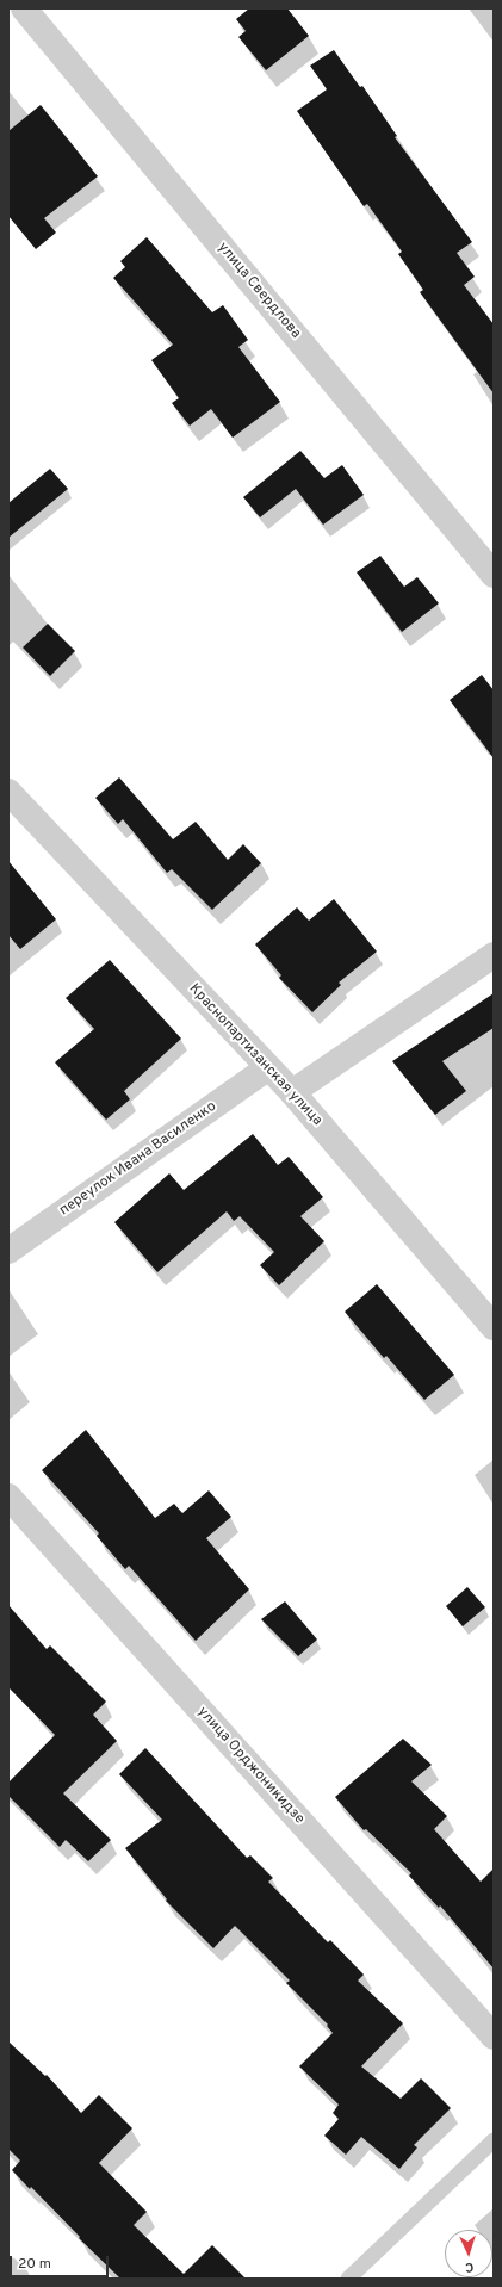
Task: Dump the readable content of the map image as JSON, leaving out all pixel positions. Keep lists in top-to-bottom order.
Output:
{
  "streets": {
    "street": [
      "улица Свердлова",
      "Краснопартизанская улица",
      "переулок Ивана Василенко",
      "улица Орджоникидзе"
    ]
  },
  "crossings": [
    ["Краснопартизанская улица", "переулок Ивана Василенко"]
  ],
  "scale_bar": "20 m",
  "north": "bottom"
}
